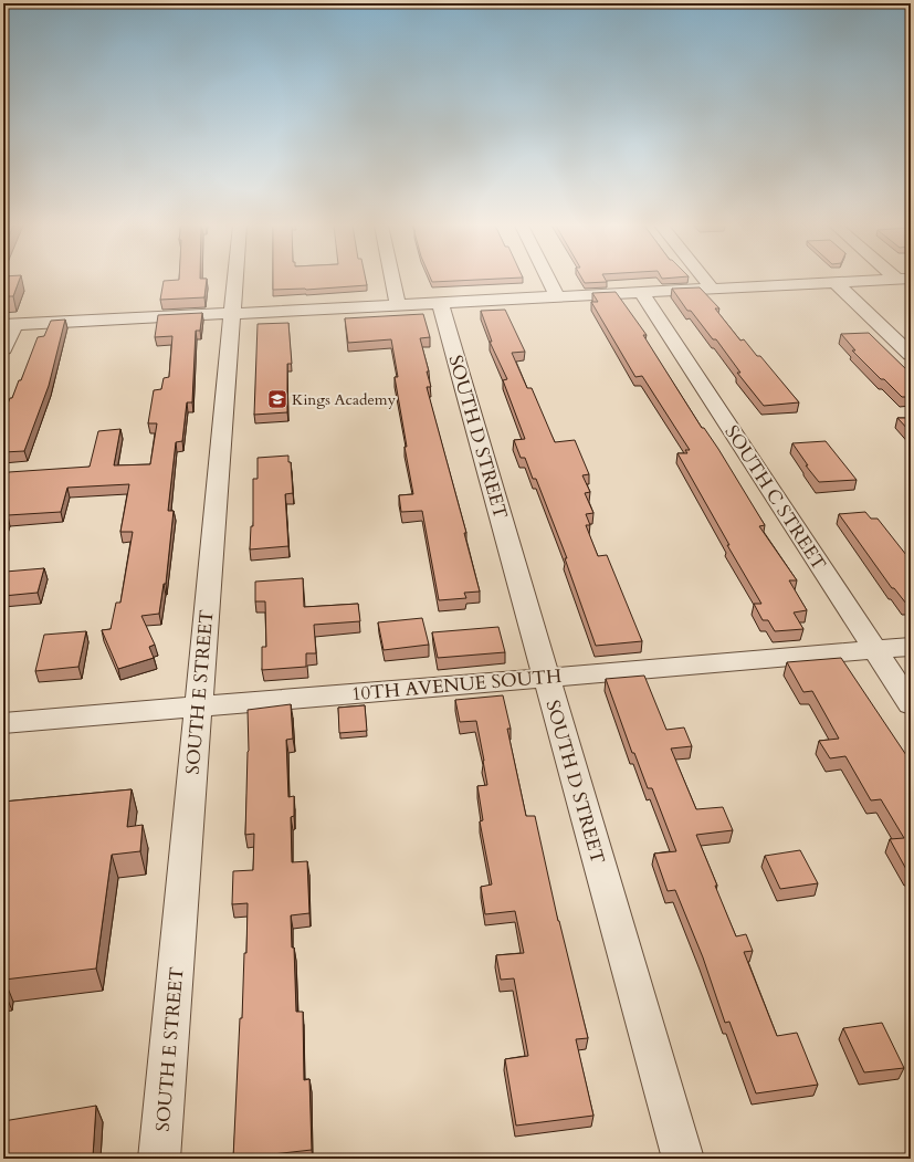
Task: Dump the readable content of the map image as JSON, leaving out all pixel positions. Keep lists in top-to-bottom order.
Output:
{
  "streets": {
    "street": [
      "SOUTH D STREET",
      "SOUTH C STREET",
      "10TH AVENUE SOUTH",
      "SOUTH E STREET"
    ]
  },
  "crossings": [
    ["SOUTH D STREET", "10TH AVENUE SOUTH"],
    ["SOUTH C STREET", "10TH AVENUE SOUTH"],
    ["10TH AVENUE SOUTH", "SOUTH E STREET"]
  ],
  "places": {
    "school or university": ["Kings Academy"]
  }
}
